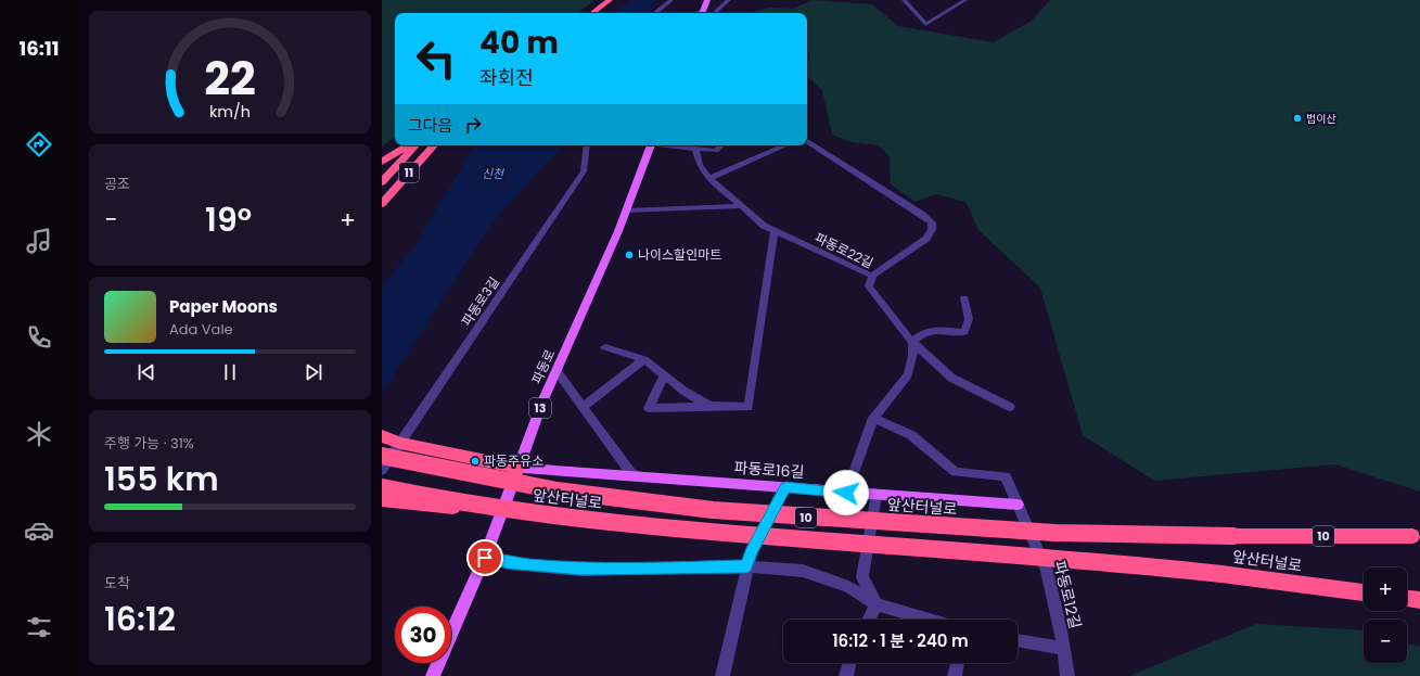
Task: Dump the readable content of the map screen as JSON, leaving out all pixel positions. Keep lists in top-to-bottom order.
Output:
{
  "streets": {
    "highway": ["11", "앞산터널로", "10"],
    "main road": ["파동로", "13", "파동로16길"],
    "street": ["파동로22길", "파동로3길", "파동로12길"]
  },
  "crossings": [
    ["파동로", "파동로16길"]
  ],
  "water": ["신천"],
  "places": ["법이산", "나이스할인마트", "파동주유소"],
  "page": {
    "tabs": "16:11",
    "turn": ["40 m", "좌회전"],
    "then": "그다음",
    "tile": [
      "공조",
      ["주행 가능 · 31%", "155 km"],
      ["도착", "16:12"]
    ],
    "heat": ["−", "19°", "+"],
    "song": ["Paper Moons", "Ada Vale"],
    "map_buttons": ["+", "−"],
    "limit": "30",
    "trip": "16:12 · 1 분 · 240 m",
    "gauge": ["22", "km/h"]
  }
}
